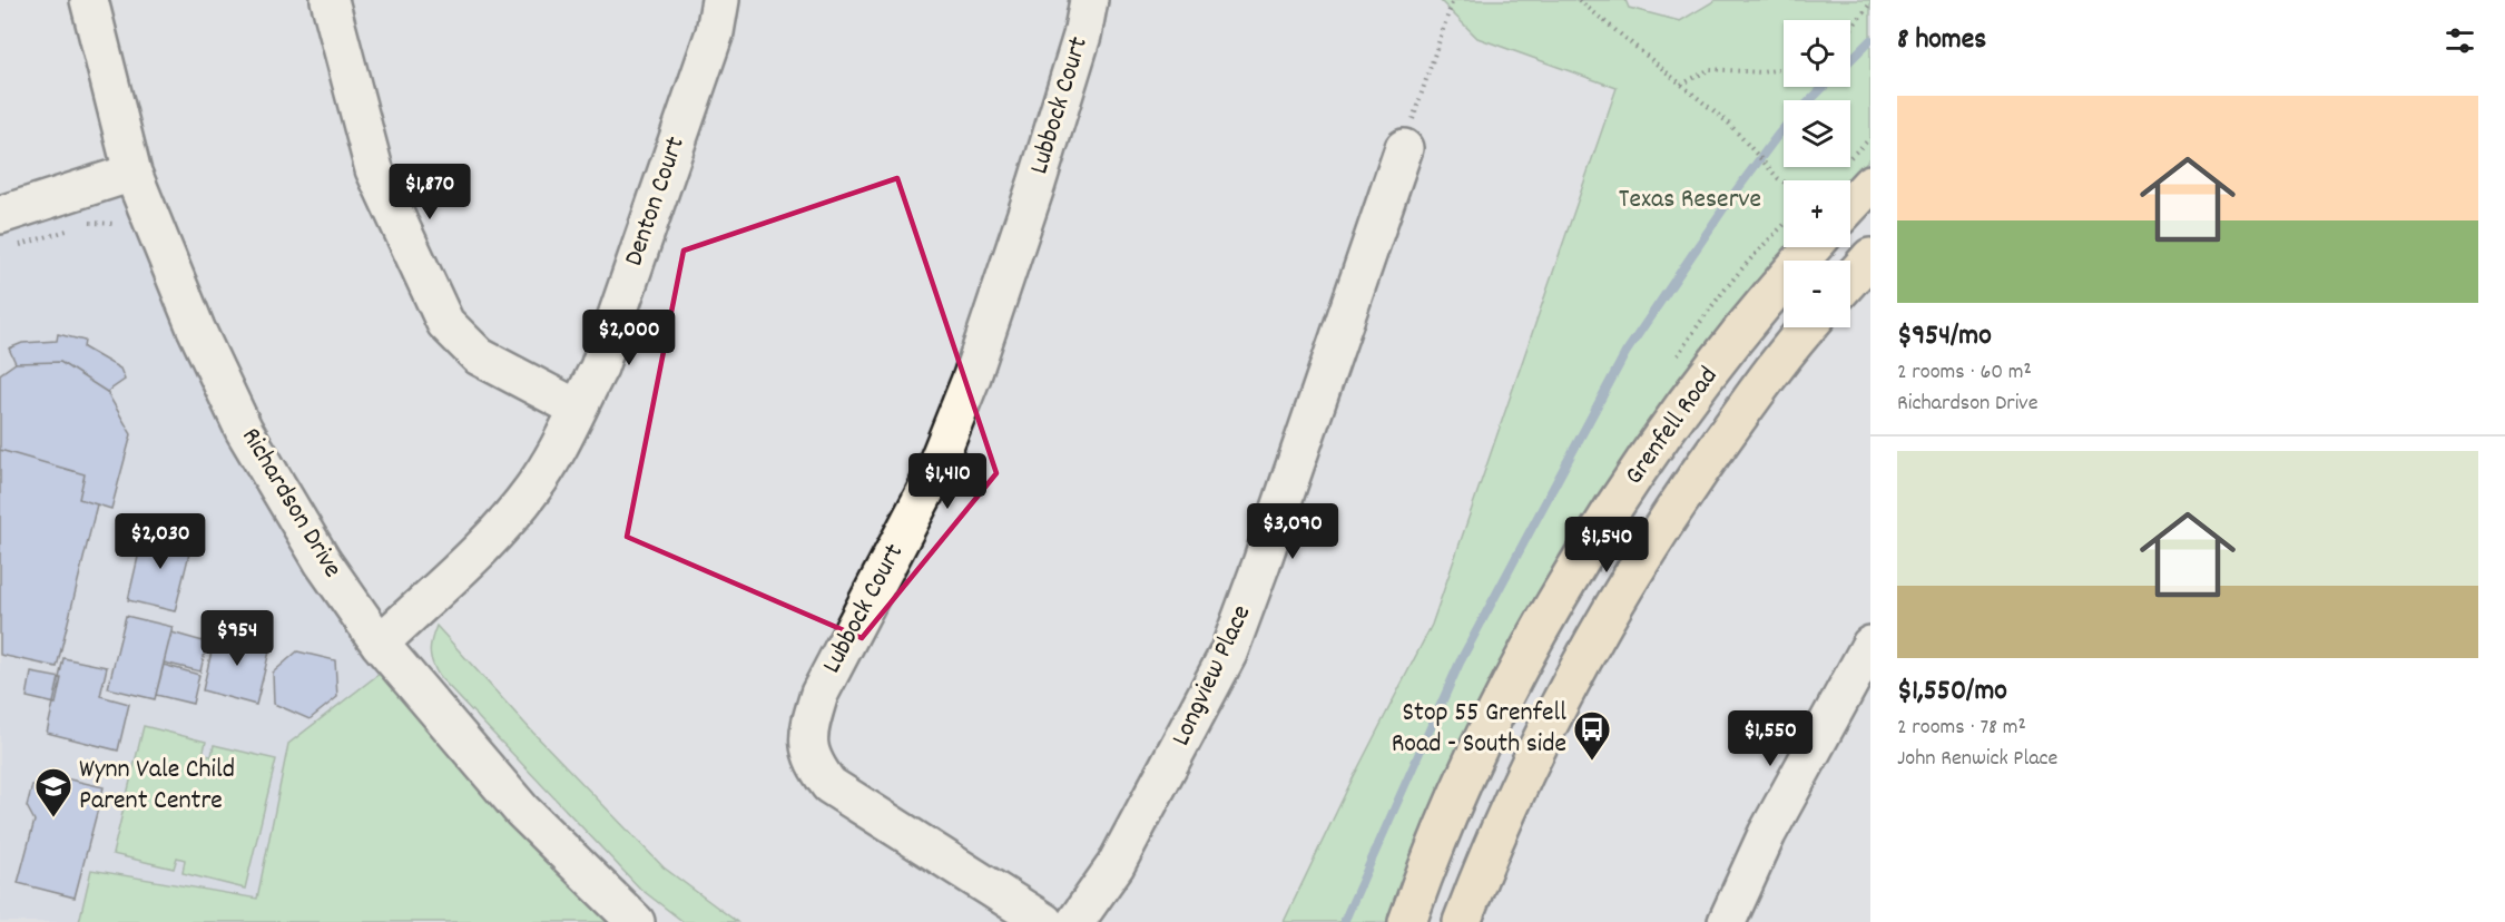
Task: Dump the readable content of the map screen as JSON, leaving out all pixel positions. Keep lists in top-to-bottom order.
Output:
{
  "streets": {
    "main road": ["Grenfell Road"],
    "street": [
      "Lubbock Court",
      "Denton Court",
      "Richardson Drive",
      "Longview Place"
    ]
  },
  "crossings": [
    ["Denton Court", "Richardson Drive"]
  ],
  "parks": ["Texas Reserve"],
  "places": {
    "bus stop": ["Stop 55 Grenfell Road - South side"],
    "school or university": ["Wynn Vale Child Parent Centre"]
  },
  "page": {
    "heading": "8 homes",
    "map_buttons": ["+", "−"],
    "list": [
      {
        "name": "$954/mo",
        "note": "2 rooms · 60 m² · Richardson Drive"
      },
      {
        "name": "$1,550/mo",
        "note": "2 rooms · 78 m² · John Renwick Place"
      }
    ],
    "price": [
      "$1,870",
      "$2,000",
      "$1,410",
      "$3,090",
      "$2,030",
      "$1,540",
      "$954",
      "$1,550"
    ]
  }
}
